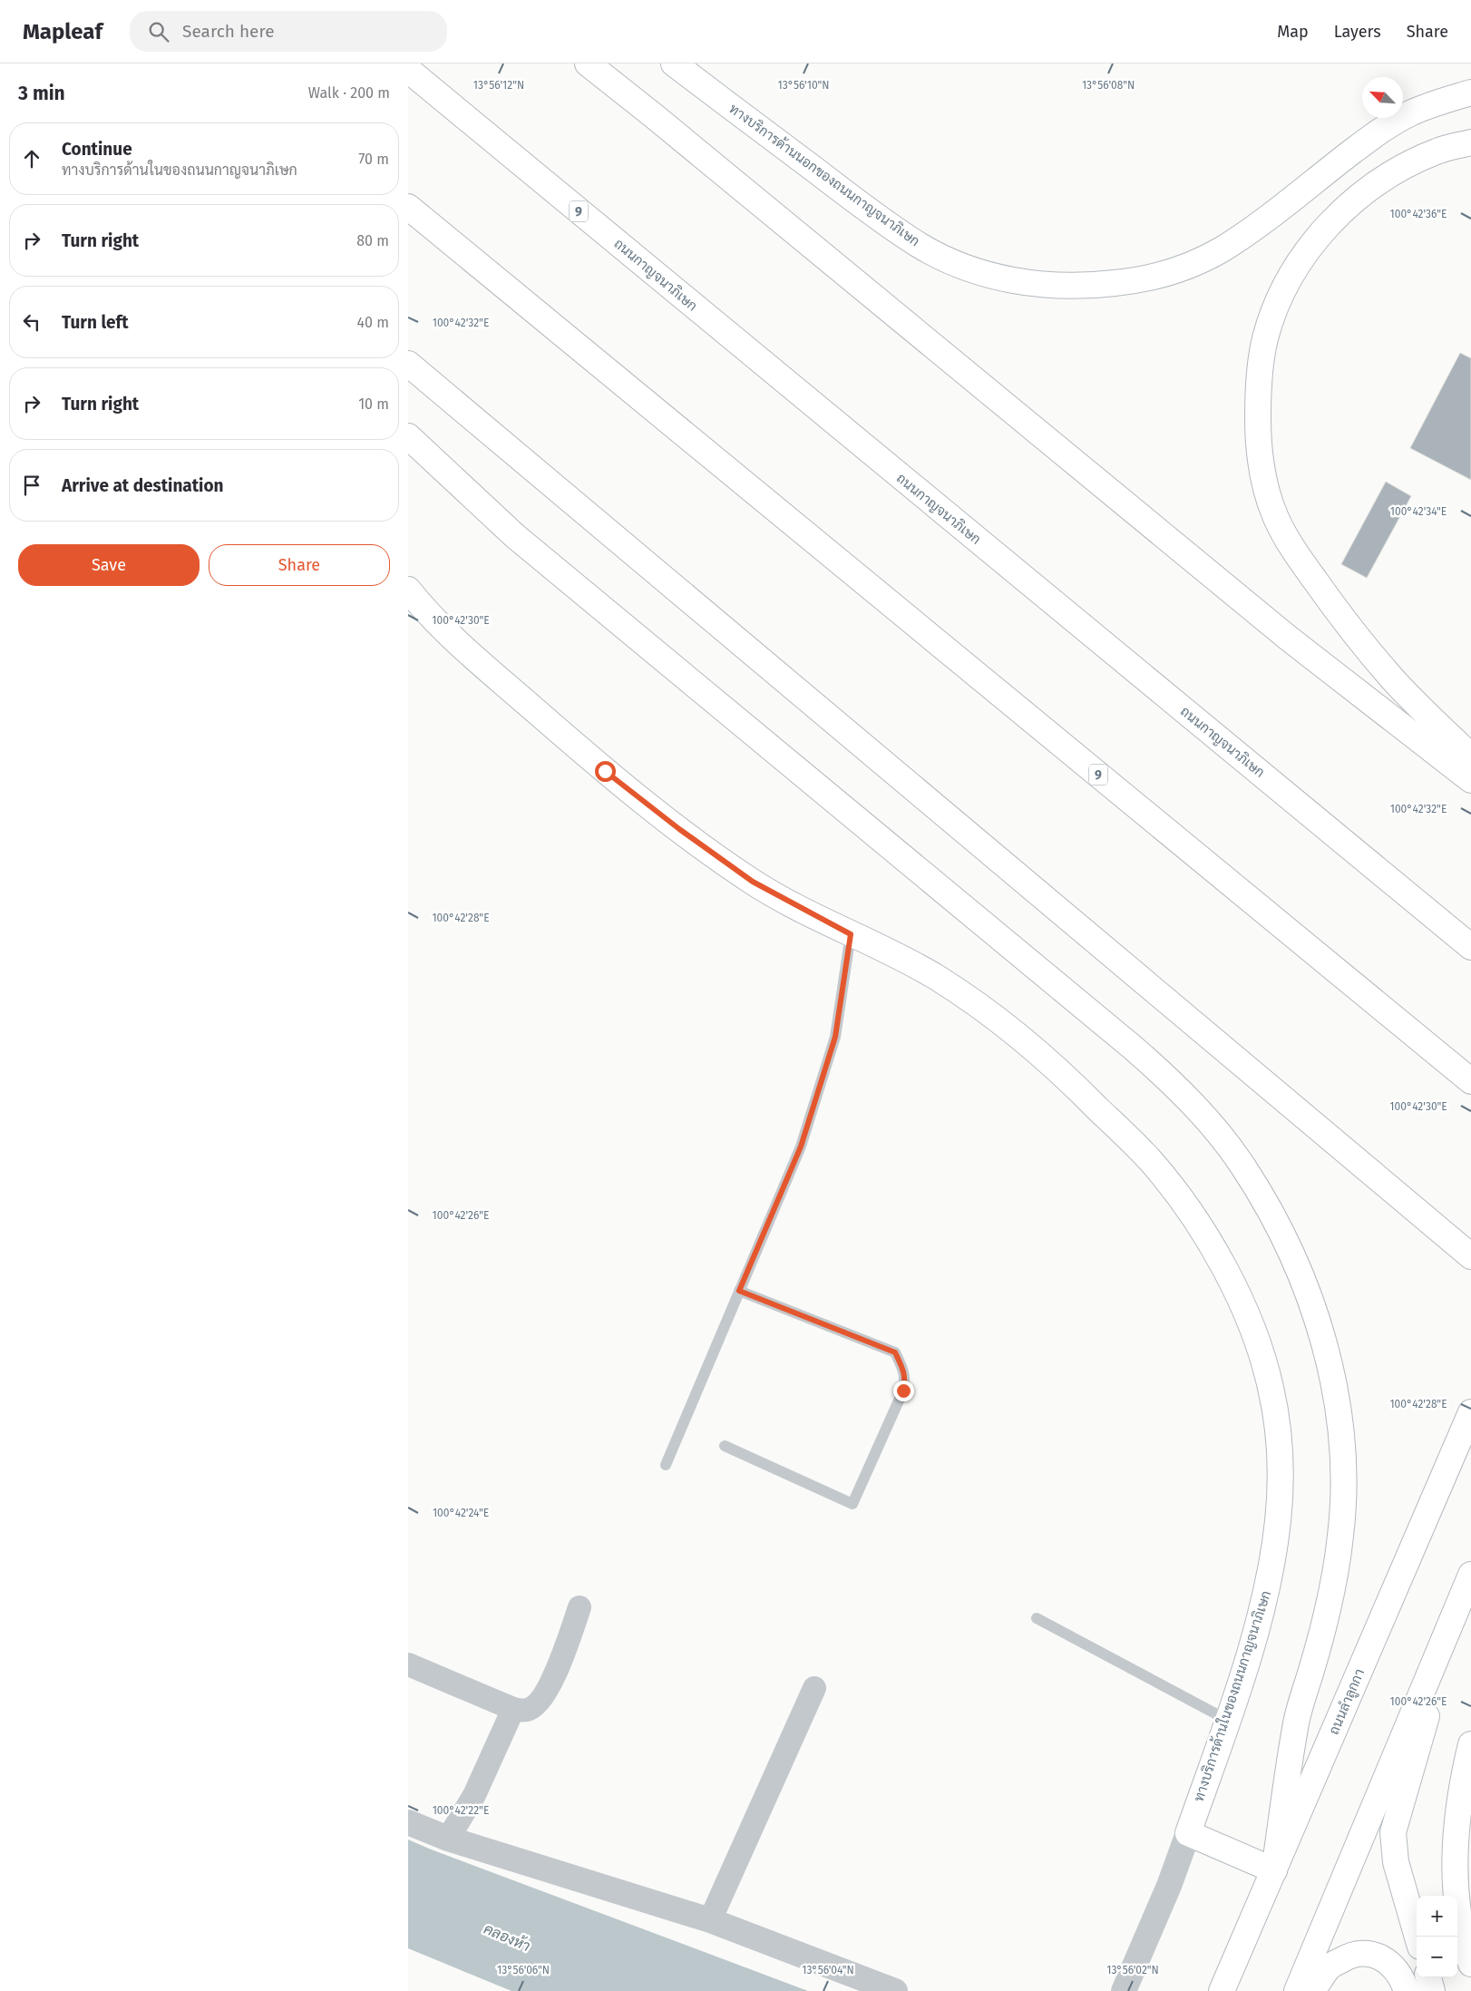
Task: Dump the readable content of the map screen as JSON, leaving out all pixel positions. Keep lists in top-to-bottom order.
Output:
{
  "streets": {
    "main road": [
      "ทางบริการด้านนอกของถนนกาญจนาภิเษก",
      "9",
      "ถนนกาญจนาภิเษก",
      "ทางบริการด้านในของถนนกาญจนาภิเษก",
      "ถนนลำลูกกา"
    ]
  },
  "water": ["คลองห้า"],
  "north": "top left",
  "page": {
    "header": "Mapleaf",
    "search": "Search here",
    "nav": ["Map", "Layers", "Share"],
    "heading": ["3 min", "Walk · 200 m"],
    "list": [
      ["Continue", "ทางบริการด้านในของถนนกาญจนาภิเษก", "70 m"],
      ["Turn right", "80 m"],
      ["Turn left", "40 m"],
      ["Turn right", "10 m"],
      "Arrive at destination"
    ],
    "buttons": ["Save", "Share"],
    "map_buttons": ["+", "−"]
  },
  "coordinates": [
    "13°56'12\"N",
    "13°56'10\"N",
    "13°56'08\"N",
    "100°42'36\"E",
    "100°42'32\"E",
    "100°42'34\"E",
    "100°42'30\"E",
    "100°42'28\"E",
    "100°42'26\"E",
    "100°42'24\"E",
    "100°42'22\"E",
    "13°56'06\"N",
    "13°56'04\"N",
    "13°56'02\"N"
  ]
}
